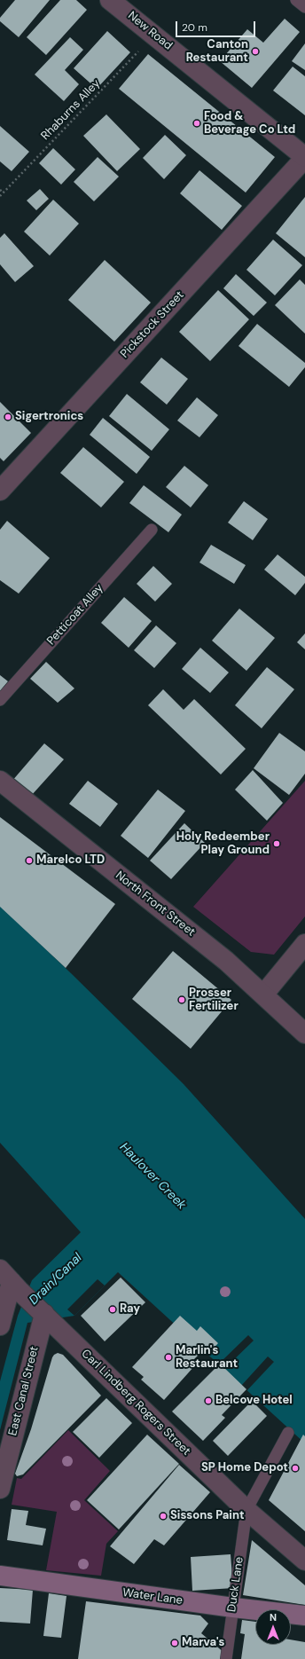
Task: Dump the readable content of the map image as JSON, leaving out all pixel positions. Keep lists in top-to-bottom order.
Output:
{
  "streets": {
    "main road": ["Water Lane"],
    "street": [
      "New Road",
      "Pickstock Street",
      "North Front Street",
      "East Canal Street",
      "Carl Lindberg Rogers Street"
    ],
    "lane": ["Petticoat Alley", "Duck Lane"],
    "path": ["Rhaburns Alley"]
  },
  "crossings": [
    ["New Road", "Rhaburns Alley"],
    ["New Road", "Pickstock Street"],
    ["East Canal Street", "Carl Lindberg Rogers Street"],
    ["Carl Lindberg Rogers Street", "Duck Lane"],
    ["Duck Lane", "Water Lane"]
  ],
  "water": ["Haulover Creek", "Drain/Canal"],
  "places": [
    "Canton Restaurant",
    "Food & Beverage Co Ltd",
    "Sigertronics",
    "Holy Redeember Play Ground",
    "Marelco LTD",
    "Prosser Fertilizer",
    "Ray",
    "Marlin's Restaurant",
    "Belcove Hotel",
    "SP Home Depot",
    "Sissons Paint",
    "Marva's"
  ],
  "scale_bar": "20 m",
  "north": "top"
}
